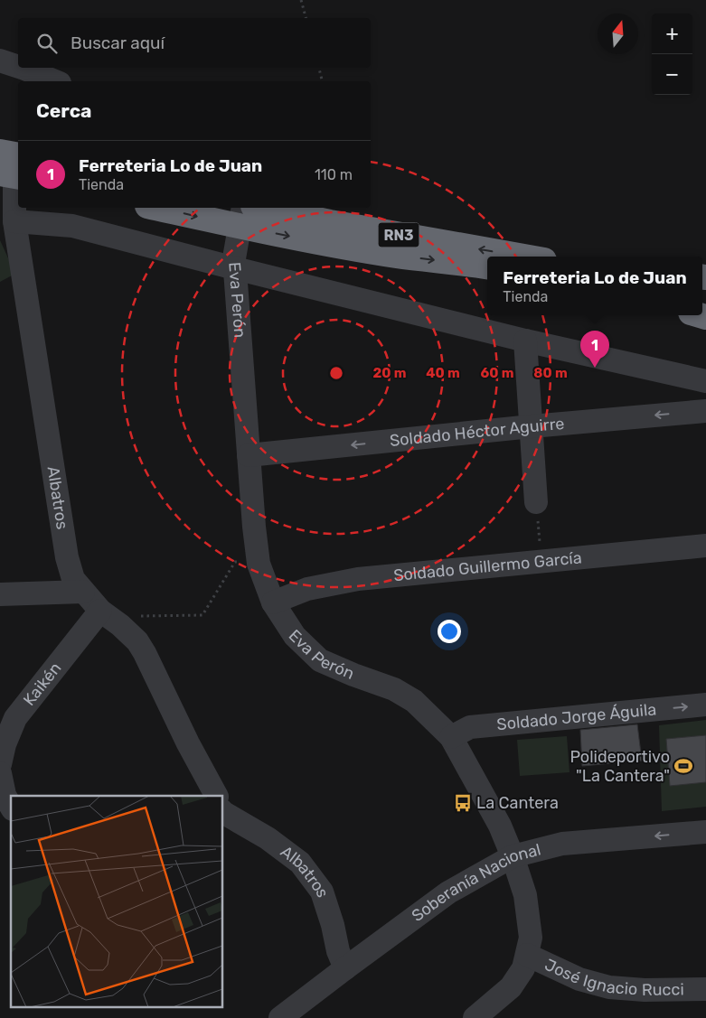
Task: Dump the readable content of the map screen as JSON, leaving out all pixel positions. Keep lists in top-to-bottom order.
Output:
{
  "streets": {
    "highway": ["RN3"],
    "street": [
      "Eva Perón",
      "Soldado Héctor Aguirre",
      "Albatros",
      "Soldado Guillermo García",
      "Kaikén",
      "Soldado Jorge Águila",
      "Soberanía Nacional",
      "José Ignacio Rucci"
    ]
  },
  "crossings": [
    ["RN3", "Eva Perón"],
    ["Eva Perón", "Soldado Héctor Aguirre"],
    ["Eva Perón", "Soldado Guillermo García"],
    ["Eva Perón", "Soldado Jorge Águila"],
    ["Eva Perón", "Soberanía Nacional"],
    ["Eva Perón", "José Ignacio Rucci"],
    ["Albatros", "Kaikén"],
    ["Albatros", "Soberanía Nacional"]
  ],
  "one_way": ["Soldado Jorge Águila", "Soberanía Nacional"],
  "places": {
    "sports": ["Polideportivo \"La Cantera\""],
    "bus stop": ["La Cantera"]
  },
  "north": "top",
  "page": {
    "map_buttons": ["+", "−"],
    "search": "Buscar aquí",
    "heading": "Cerca",
    "list": [
      {
        "mark": "1",
        "name": "Ferreteria Lo de Juan",
        "note": "Tienda",
        "value": "110 m"
      }
    ],
    "popup": ["Ferreteria Lo de Juan", "Tienda"],
    "pins": "1"
  },
  "rings": [
    "20 m",
    "40 m",
    "60 m",
    "80 m"
  ]
}
